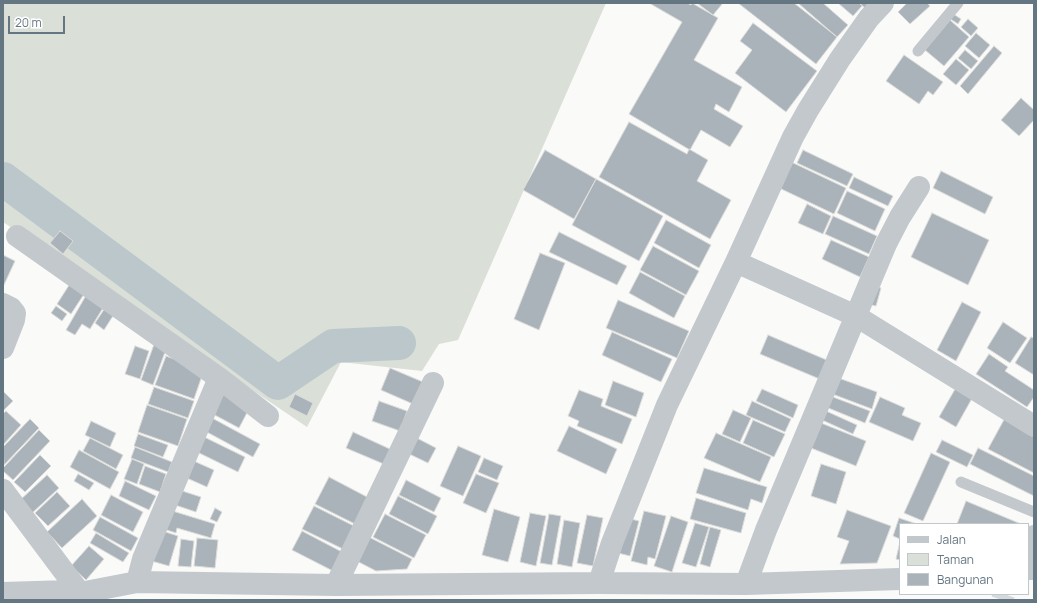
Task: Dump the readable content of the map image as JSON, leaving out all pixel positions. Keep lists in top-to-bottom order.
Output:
{
  "legend": ["Jalan", "Taman", "Bangunan"],
  "scale_bar": "20 m"
}
